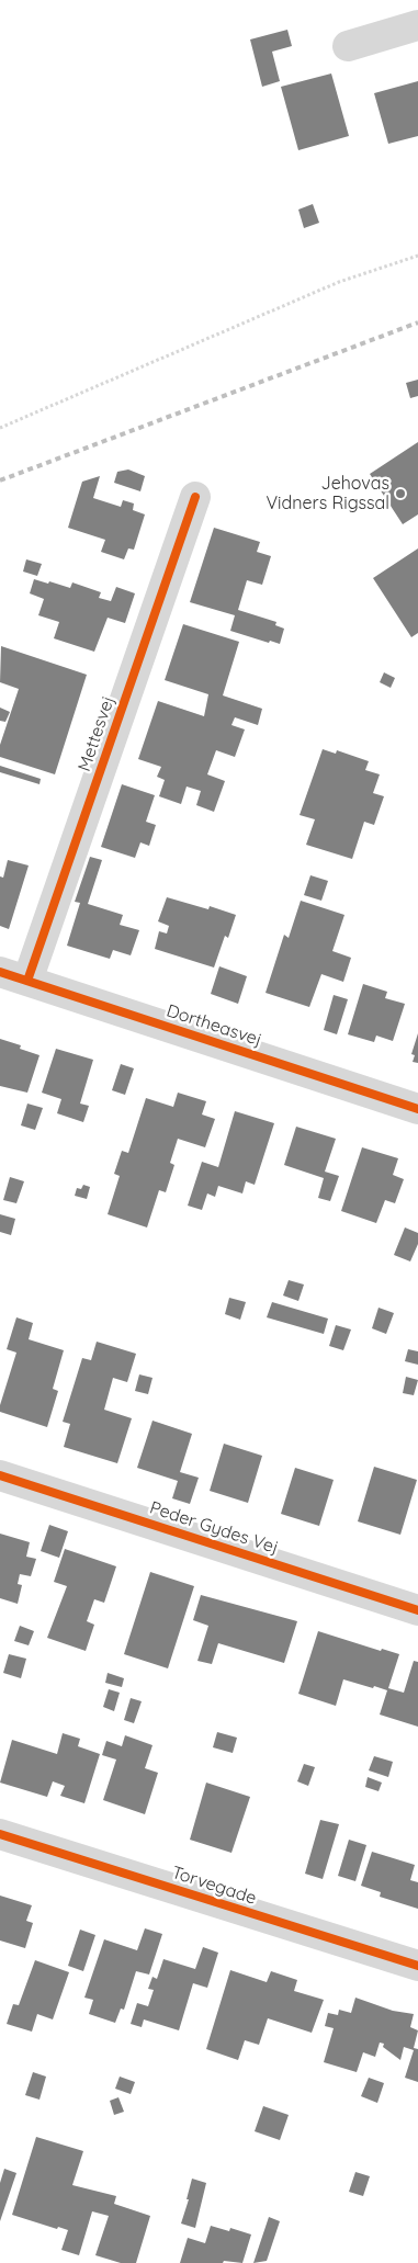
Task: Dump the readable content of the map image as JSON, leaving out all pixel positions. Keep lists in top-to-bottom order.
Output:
{
  "streets": {
    "street": [
      "Mettesvej",
      "Dortheasvej",
      "Peder Gydes Vej",
      "Torvegade"
    ]
  },
  "crossings": [
    ["Mettesvej", "Dortheasvej"]
  ],
  "places": ["Jehovas Vidners Rigssal"]
}
